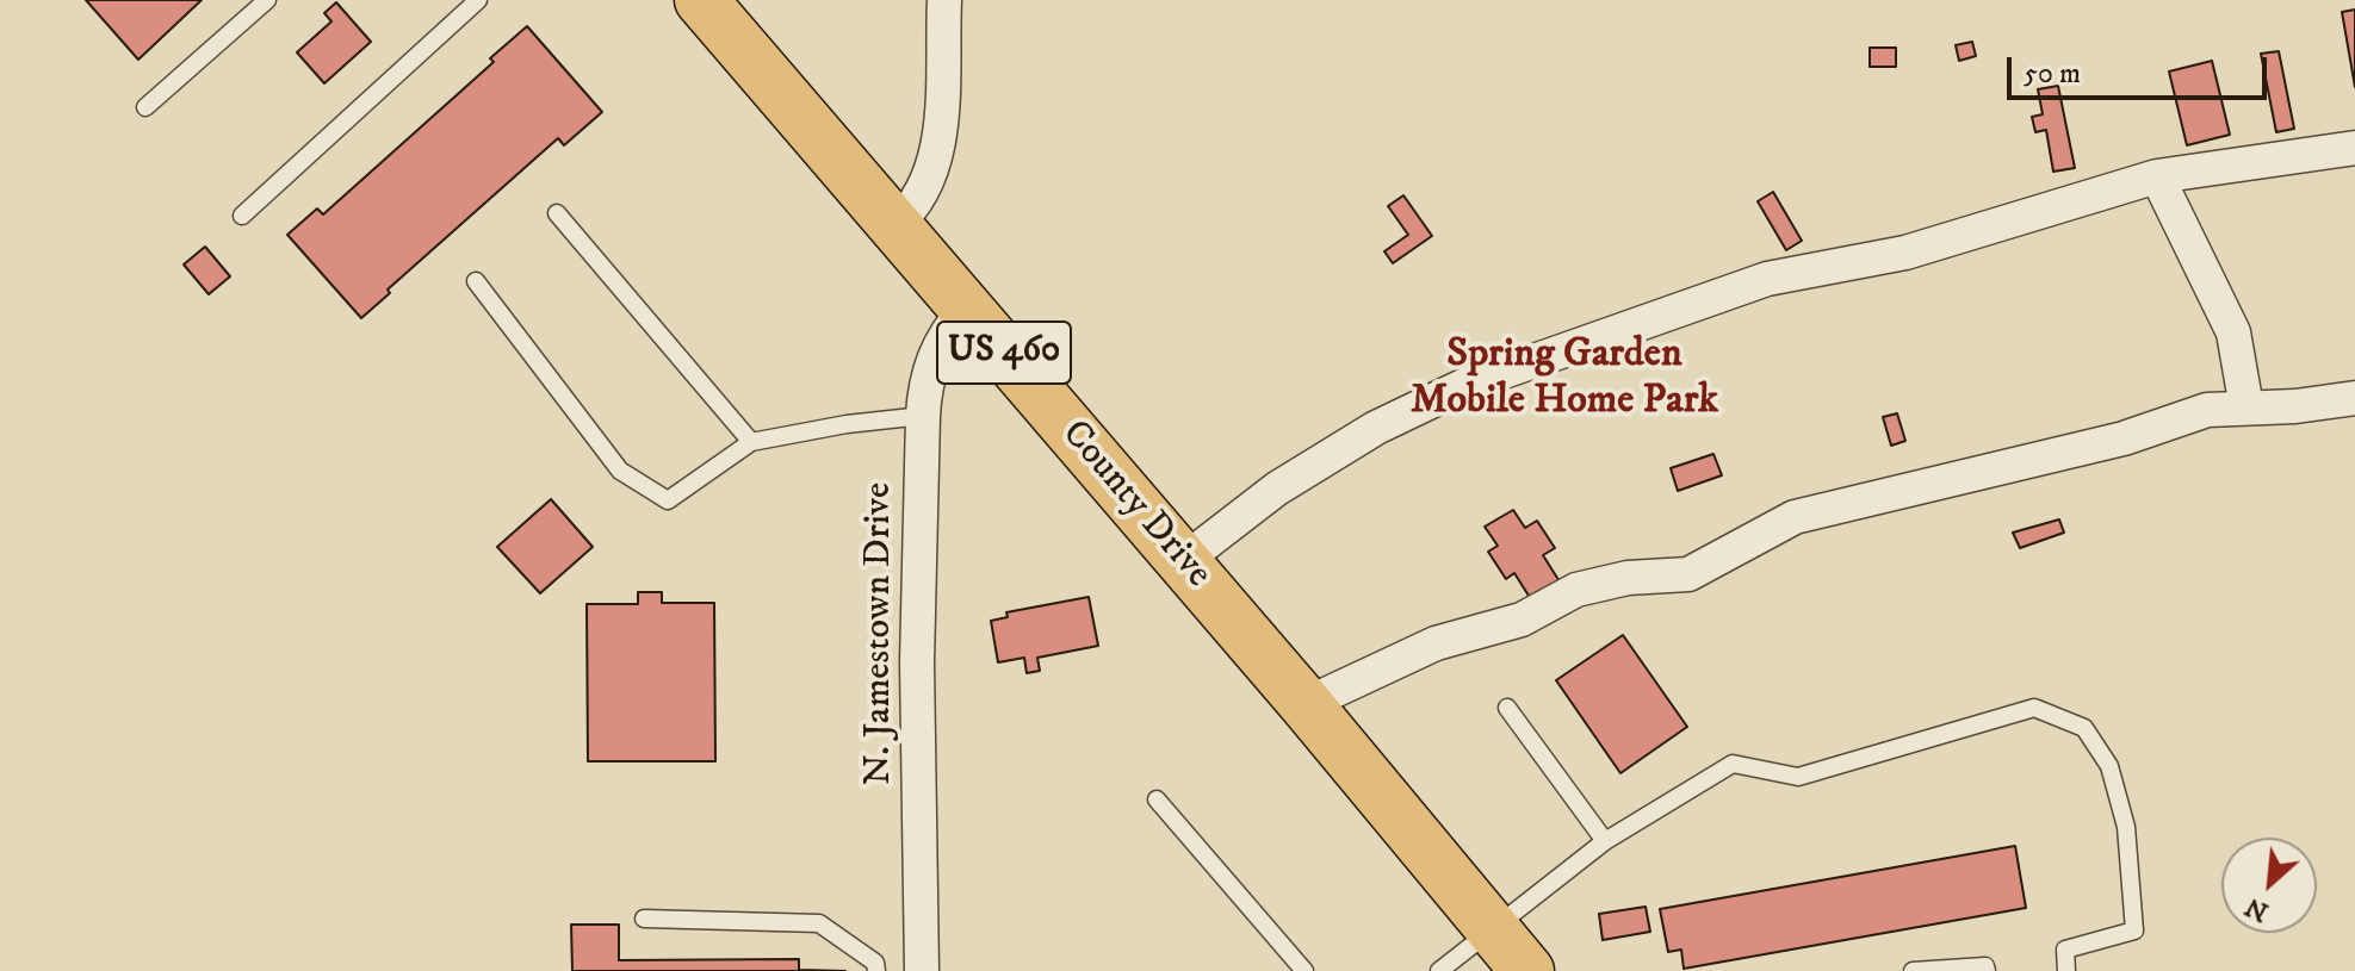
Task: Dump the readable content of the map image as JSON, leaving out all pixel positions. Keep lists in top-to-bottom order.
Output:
{
  "streets": {
    "highway": ["US 460", "County Drive"],
    "street": ["N. Jamestown Drive"]
  },
  "crossings": [
    ["County Drive", "N. Jamestown Drive"]
  ],
  "districts": ["Spring Garden Mobile Home Park"],
  "scale_bar": "50 m",
  "north": "bottom left"
}
